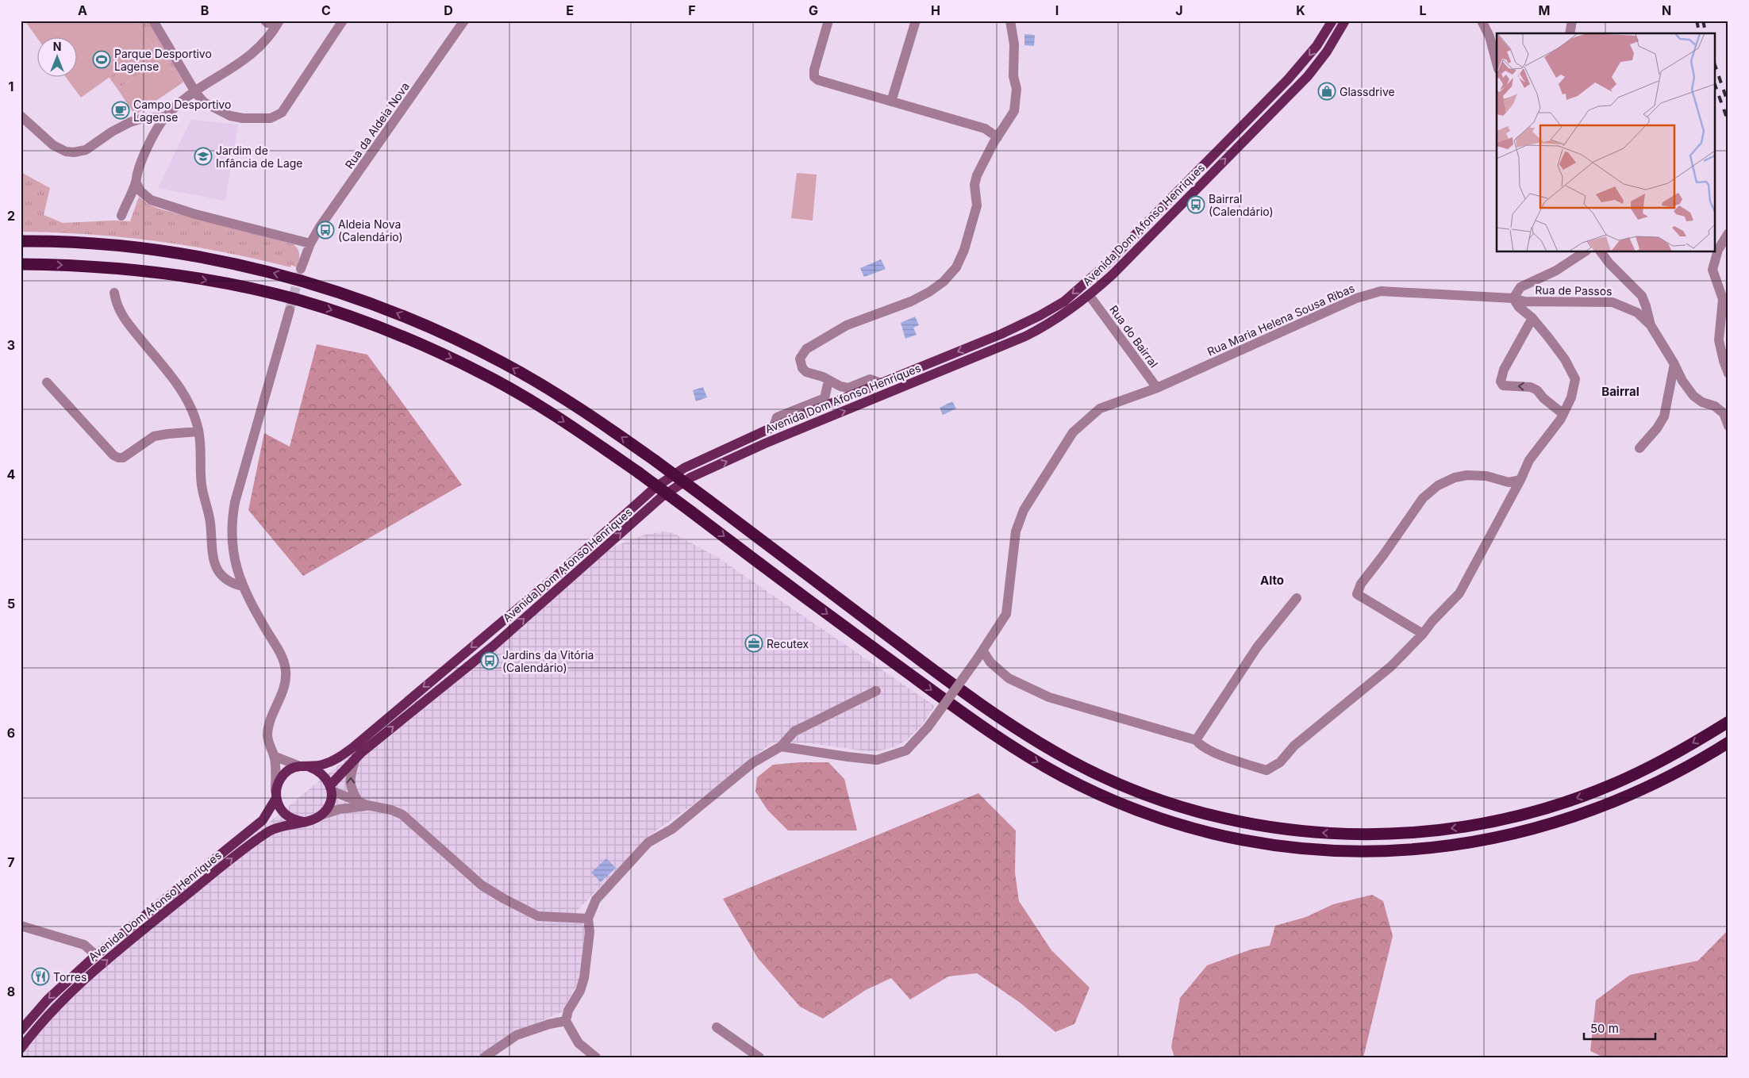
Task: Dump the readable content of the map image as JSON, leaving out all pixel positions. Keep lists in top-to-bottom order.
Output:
{
  "streets": {
    "main road": ["Avenida Dom Afonso Henriques"],
    "street": [
      "Rua da Aldeia Nova",
      "Rua de Passos",
      "Rua Maria Helena Sousa Ribas",
      "Rua do Bairral"
    ]
  },
  "crossings": [
    ["Rua de Passos", "Rua Maria Helena Sousa Ribas"],
    ["Rua Maria Helena Sousa Ribas", "Rua do Bairral"]
  ],
  "districts": ["Bairral", "Alto"],
  "places": {
    "sports": ["Parque Desportivo Lagense"],
    "shop": ["Glassdrive"],
    "cafe": ["Campo Desportivo Lagense"],
    "school or university": ["Jardim de Infância de Lage"],
    "bus stop": ["Bairral (Calendário)", "Aldeia Nova (Calendário)", "Jardins da Vitória (Calendário)"],
    "office": ["Recutex"],
    "restaurant": ["Torres"]
  },
  "scale_bar": "50 m",
  "north": "top",
  "grid": {
    "columns": [
      "A",
      "B",
      "C",
      "D",
      "E",
      "F",
      "G",
      "H",
      "I",
      "J",
      "K",
      "L",
      "M",
      "N"
    ],
    "rows": [
      "1",
      "2",
      "3",
      "4",
      "5",
      "6",
      "7",
      "8"
    ]
  }
}
